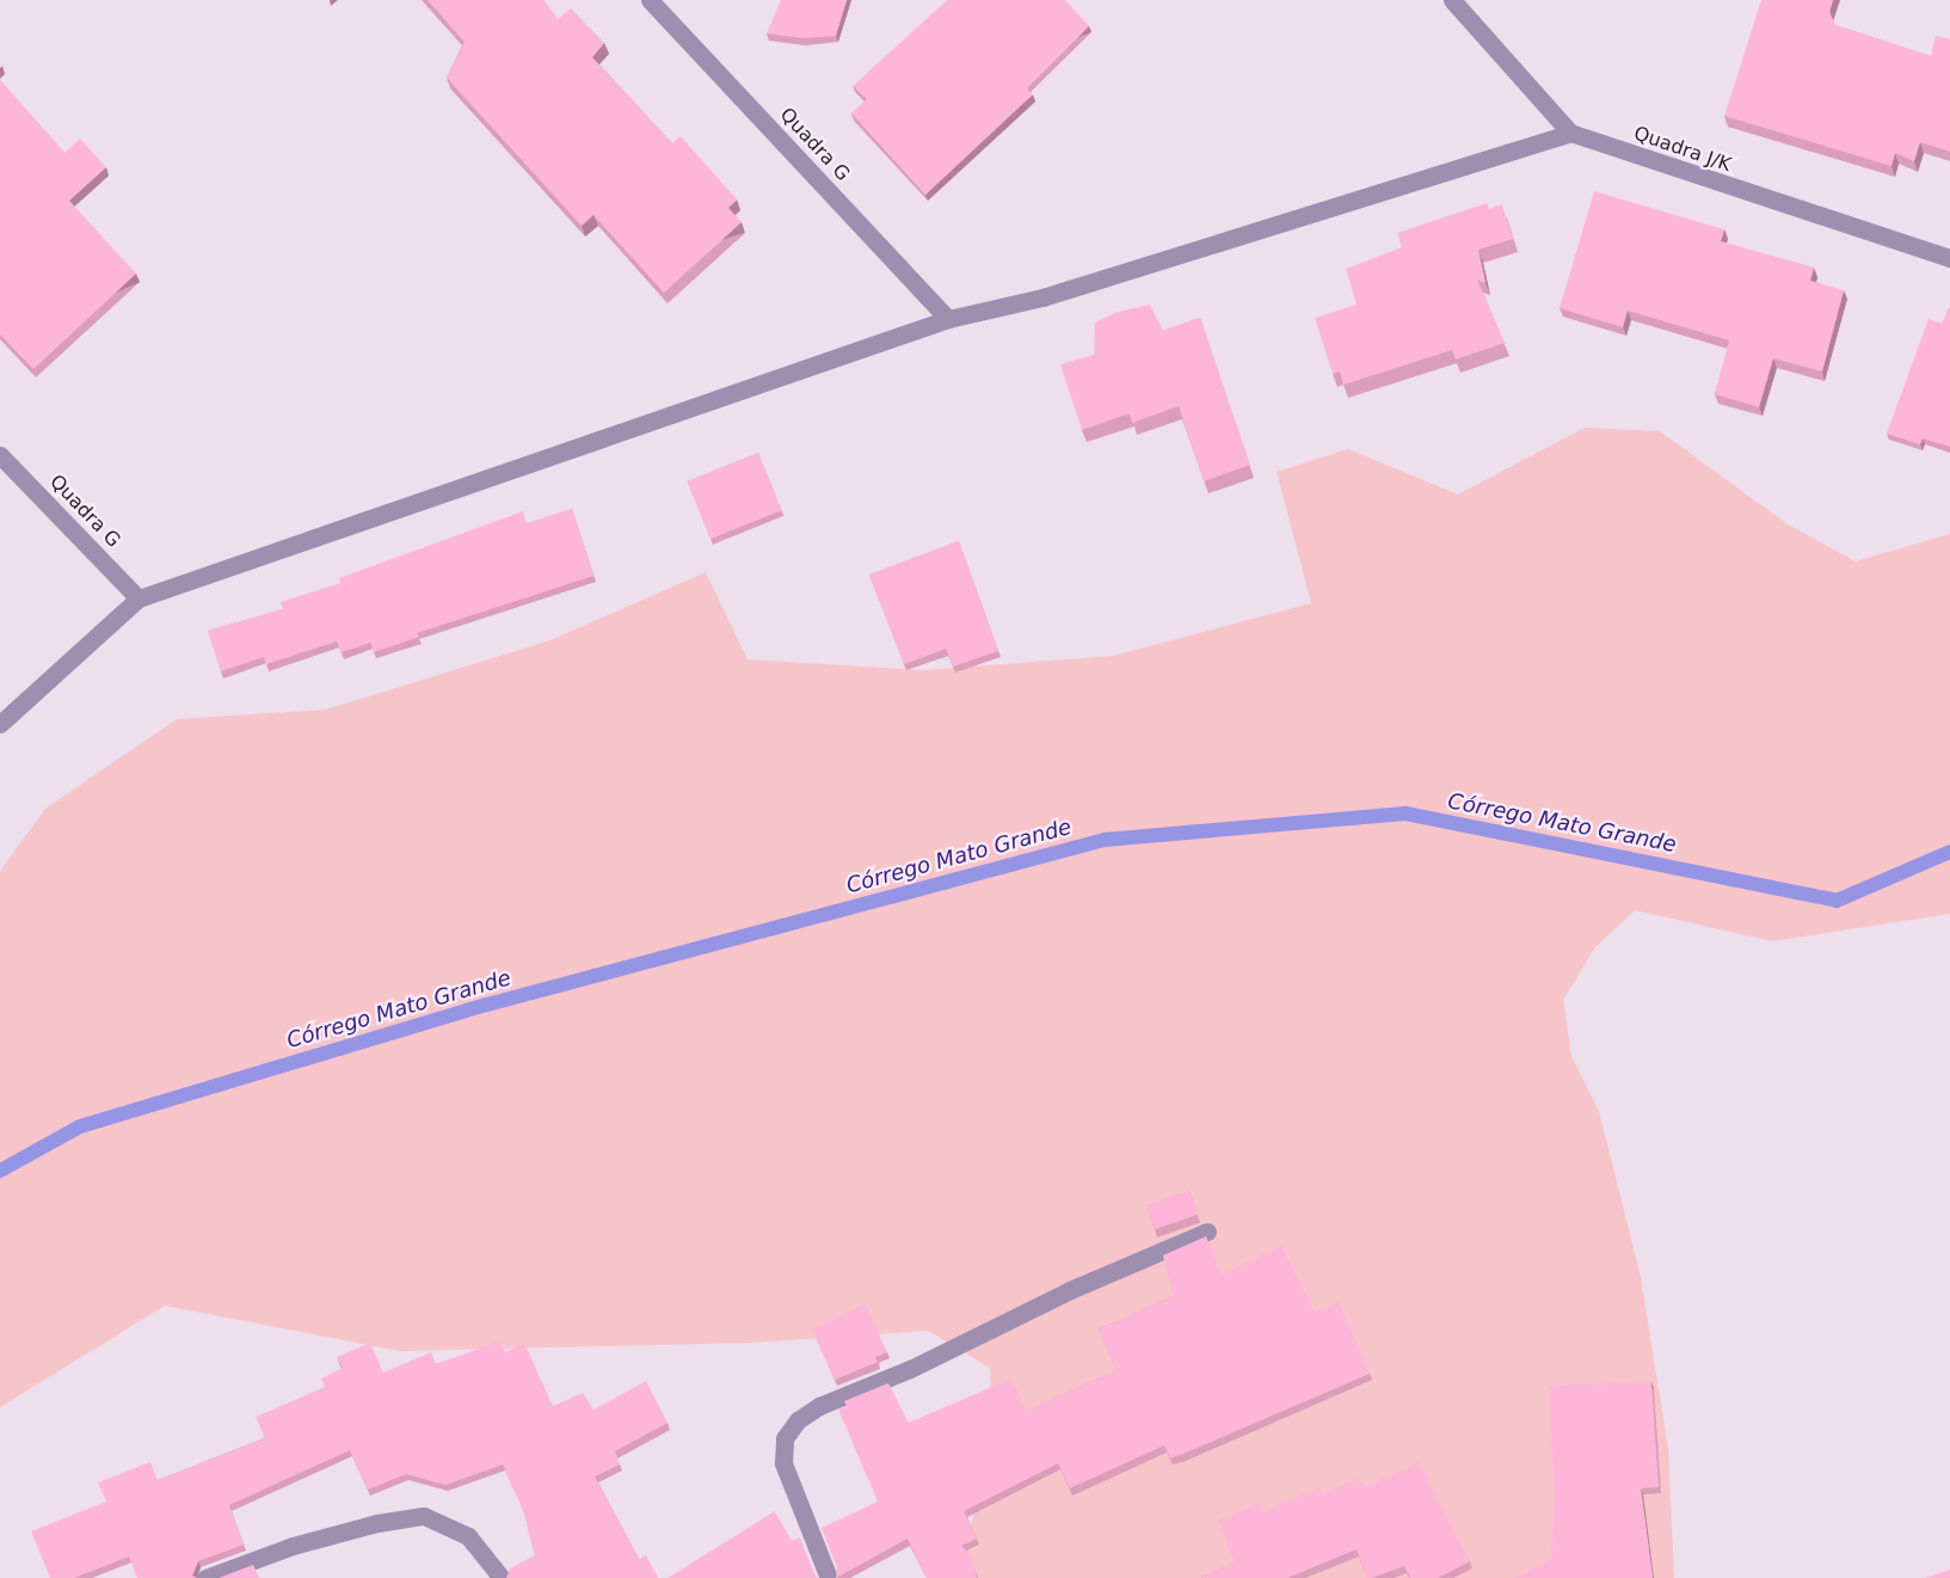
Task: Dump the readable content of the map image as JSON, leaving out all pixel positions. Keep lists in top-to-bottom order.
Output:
{
  "streets": {
    "street": ["Quadra G", "Quadra J/K"]
  },
  "water": ["Córrego Mato Grande"]
}
